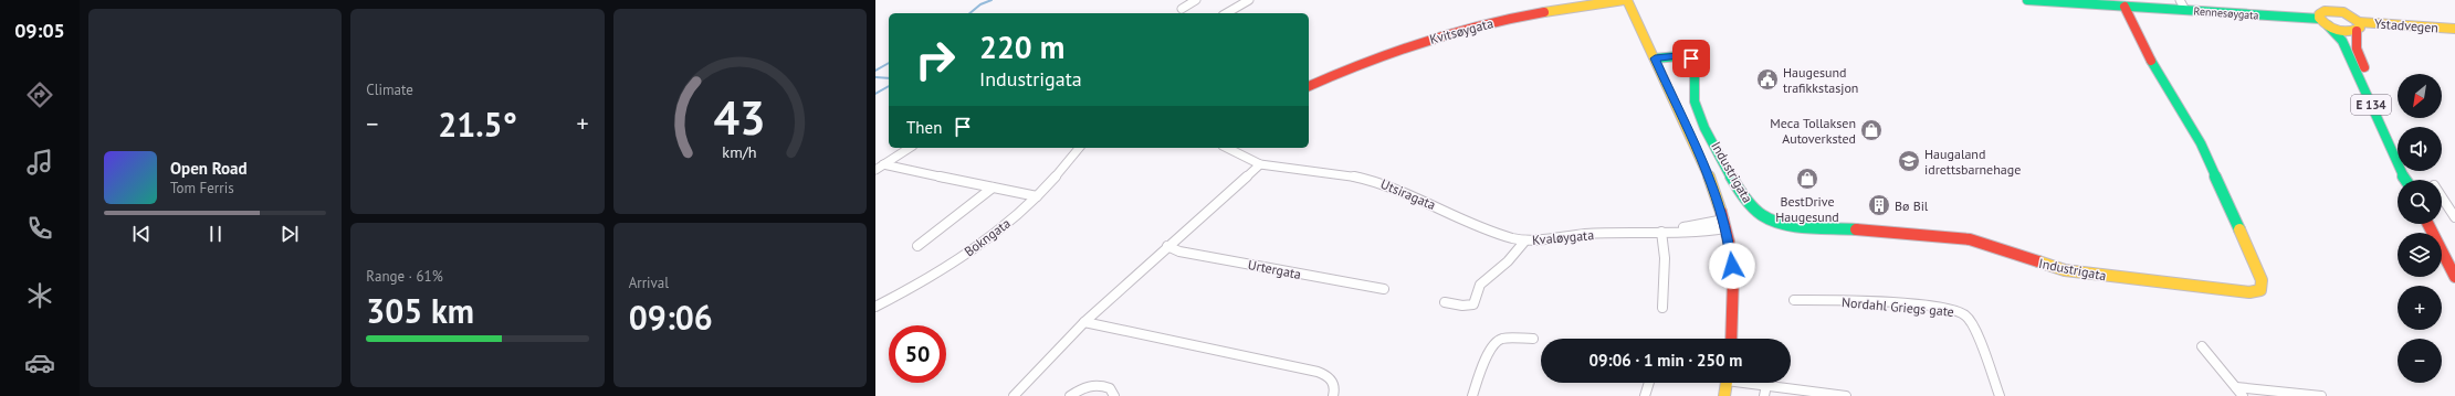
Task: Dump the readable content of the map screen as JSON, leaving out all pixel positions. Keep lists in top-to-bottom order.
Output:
{
  "streets": {
    "main road": [
      "Rennesøygata",
      "Ystadvegen",
      "Kvitsøygata",
      "E 134",
      "Industrigata"
    ],
    "street": [
      "Utsiragata",
      "Bokngata",
      "Kvaløygata",
      "Urtergata",
      "Nordahl Griegs gate"
    ]
  },
  "crossings": [
    ["Rennesøygata", "E 134"],
    ["Rennesøygata", "Industrigata"],
    ["Ystadvegen", "E 134"],
    ["Utsiragata", "Kvaløygata"]
  ],
  "places": {
    "public building": ["Haugesund trafikkstasjon"],
    "shop": ["Meca Tollaksen Autoverksted", "BestDrive Haugesund"],
    "school or university": ["Haugaland idrettsbarnehage"],
    "building": ["Bø Bil"]
  },
  "north": "bottom left",
  "page": {
    "tabs": "09:05",
    "tile": [
      "Climate",
      ["Range · 61%", "305 km"],
      ["Arrival", "09:06"]
    ],
    "turn": ["220 m", "Industrigata"],
    "map_buttons": ["+", "−"],
    "heat": ["−", "21.5°", "+"],
    "then": "Then",
    "song": ["Open Road", "Tom Ferris"],
    "limit": "50",
    "trip": "09:06 · 1 min · 250 m",
    "gauge": ["43", "km/h"]
  }
}
